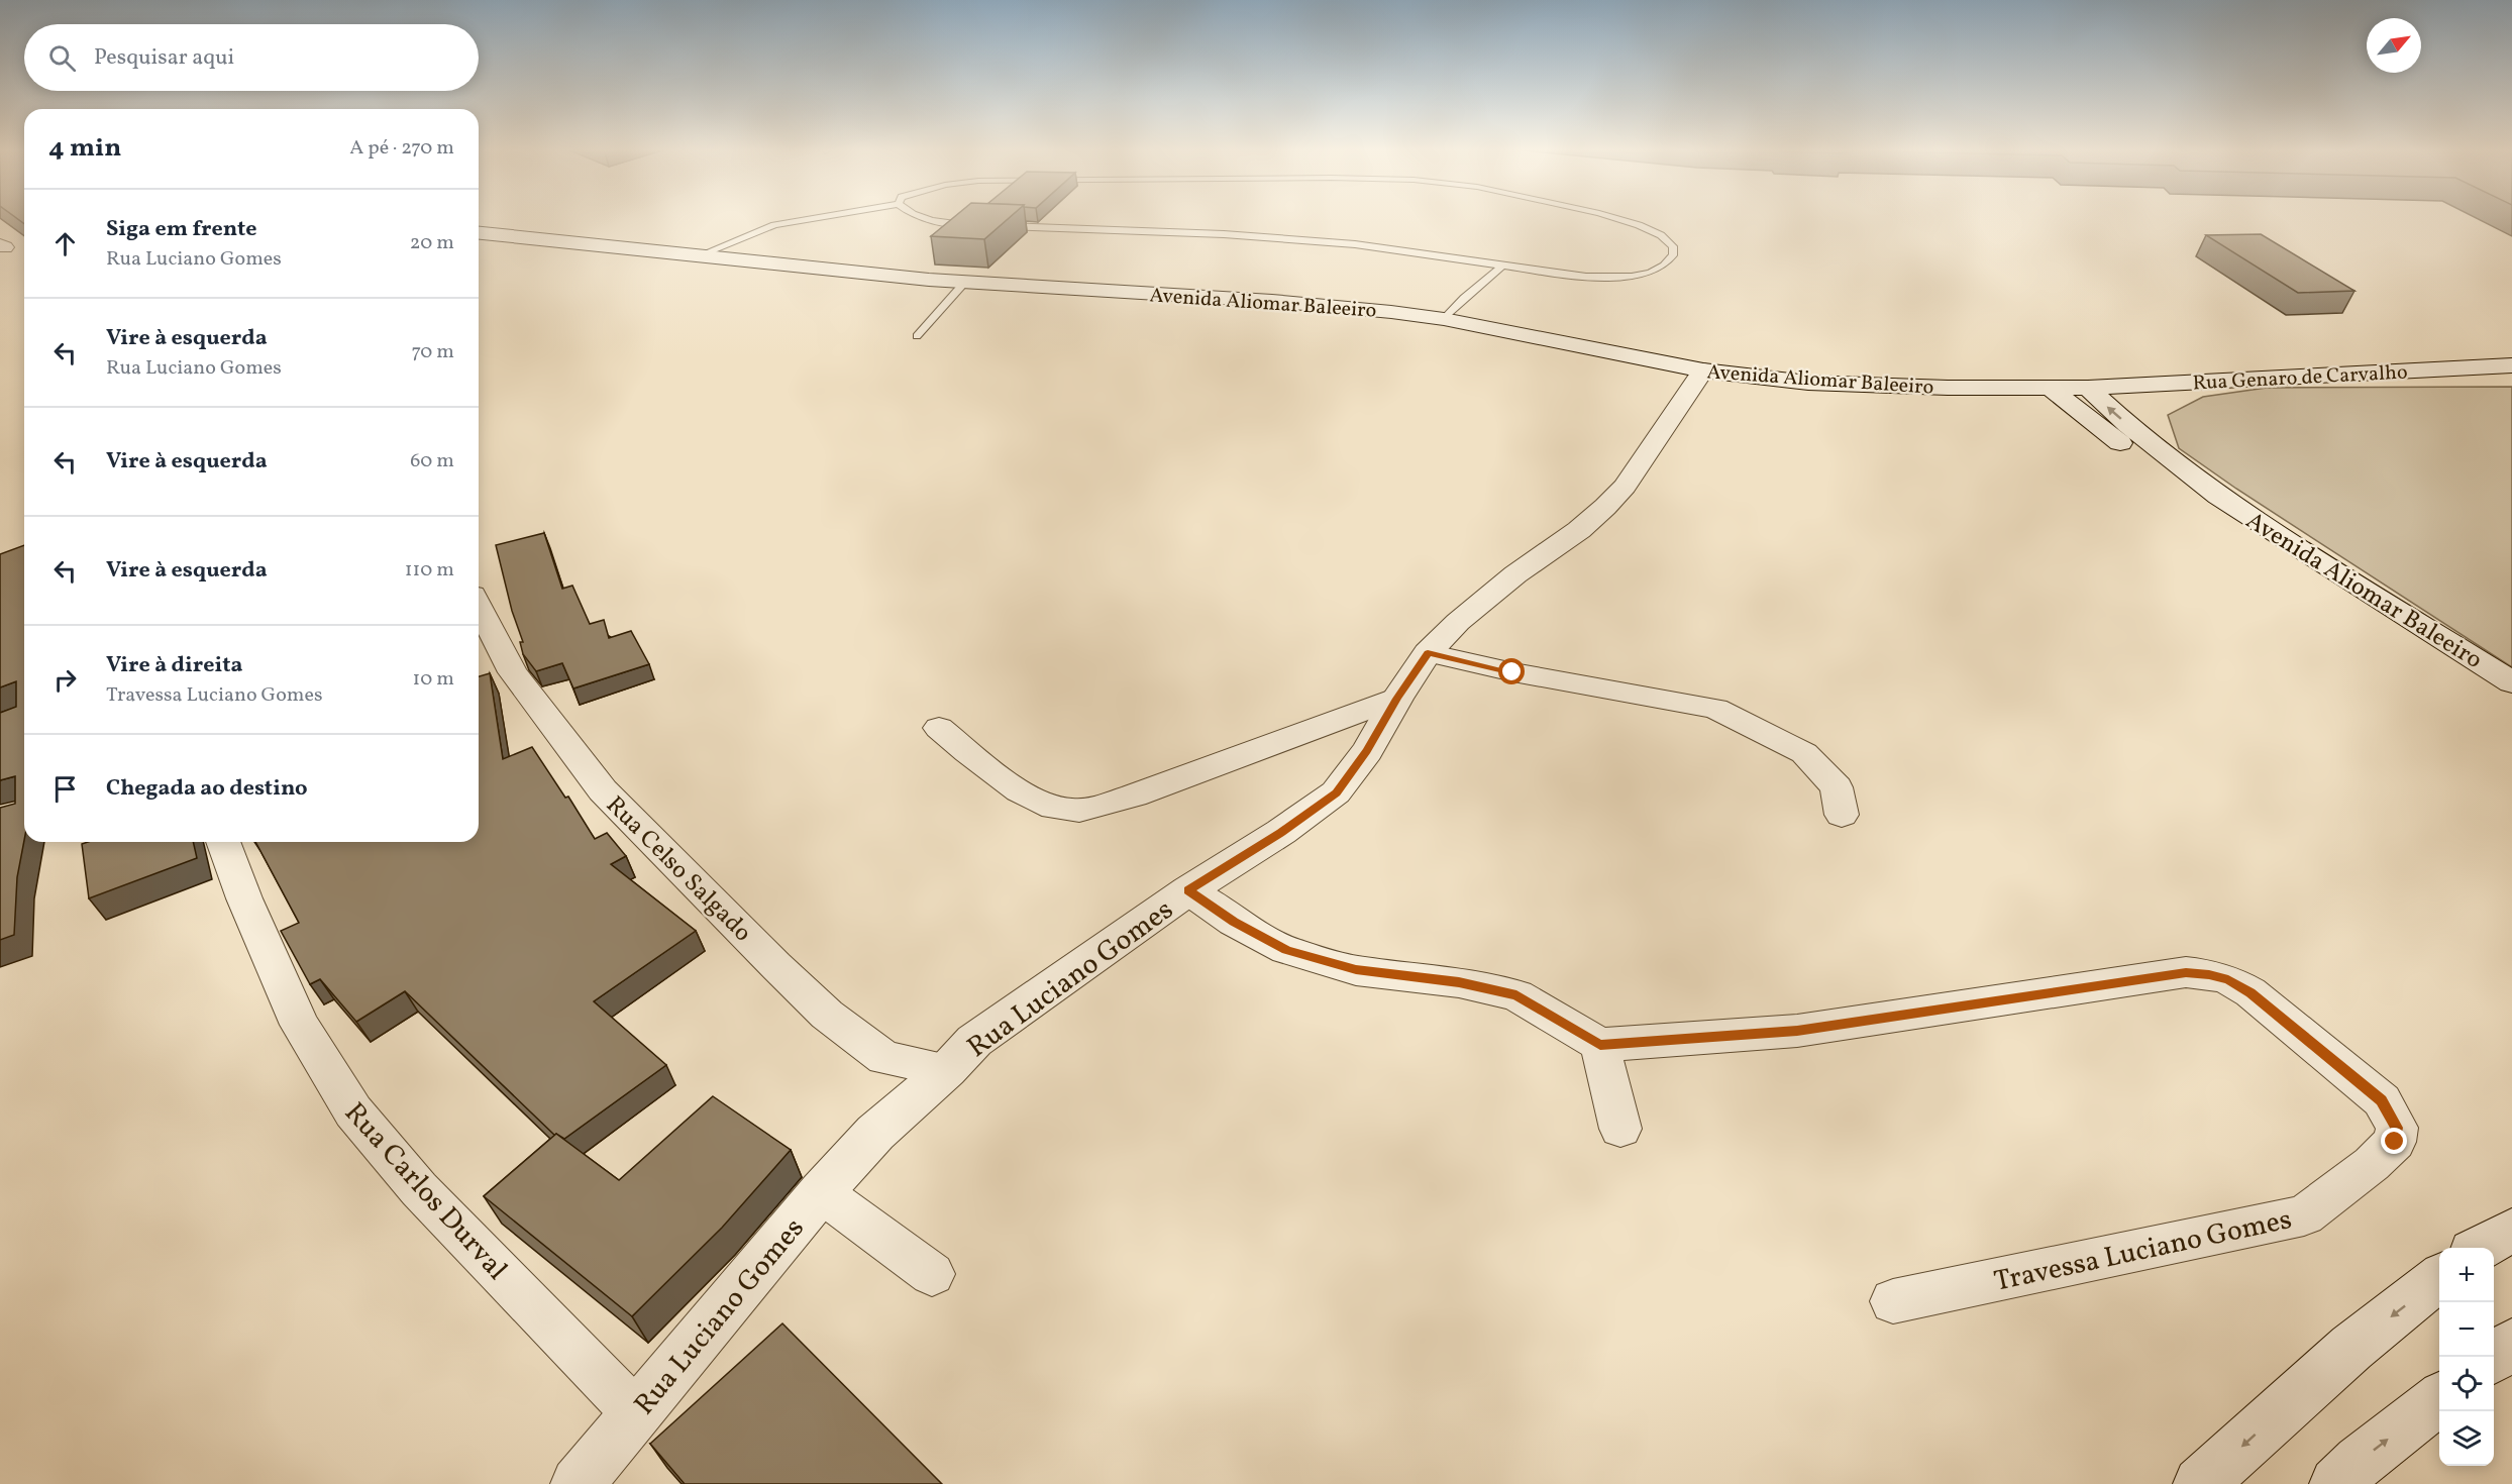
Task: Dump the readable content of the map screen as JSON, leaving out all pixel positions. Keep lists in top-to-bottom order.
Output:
{
  "streets": {
    "main road": ["Avenida Aliomar Baleeiro", "Rua Genaro de Carvalho", "Rua Luciano Gomes"],
    "street": ["Rua Celso Salgado", "Rua Carlos Durval", "Travessa Luciano Gomes"]
  },
  "crossings": [
    ["Avenida Aliomar Baleeiro", "Rua Genaro de Carvalho"],
    ["Avenida Aliomar Baleeiro", "Rua Luciano Gomes"],
    ["Rua Celso Salgado", "Rua Luciano Gomes"],
    ["Rua Luciano Gomes", "Rua Carlos Durval"]
  ],
  "north": "top right",
  "page": {
    "search": "Pesquisar aqui",
    "heading": ["4 min", "A pé · 270 m"],
    "list": [
      ["Siga em frente", "Rua Luciano Gomes", "20 m"],
      ["Vire à esquerda", "Rua Luciano Gomes", "70 m"],
      ["Vire à esquerda", "60 m"],
      ["Vire à esquerda", "110 m"],
      ["Vire à direita", "Travessa Luciano Gomes", "10 m"],
      "Chegada ao destino"
    ],
    "map_buttons": ["+", "−"]
  }
}
